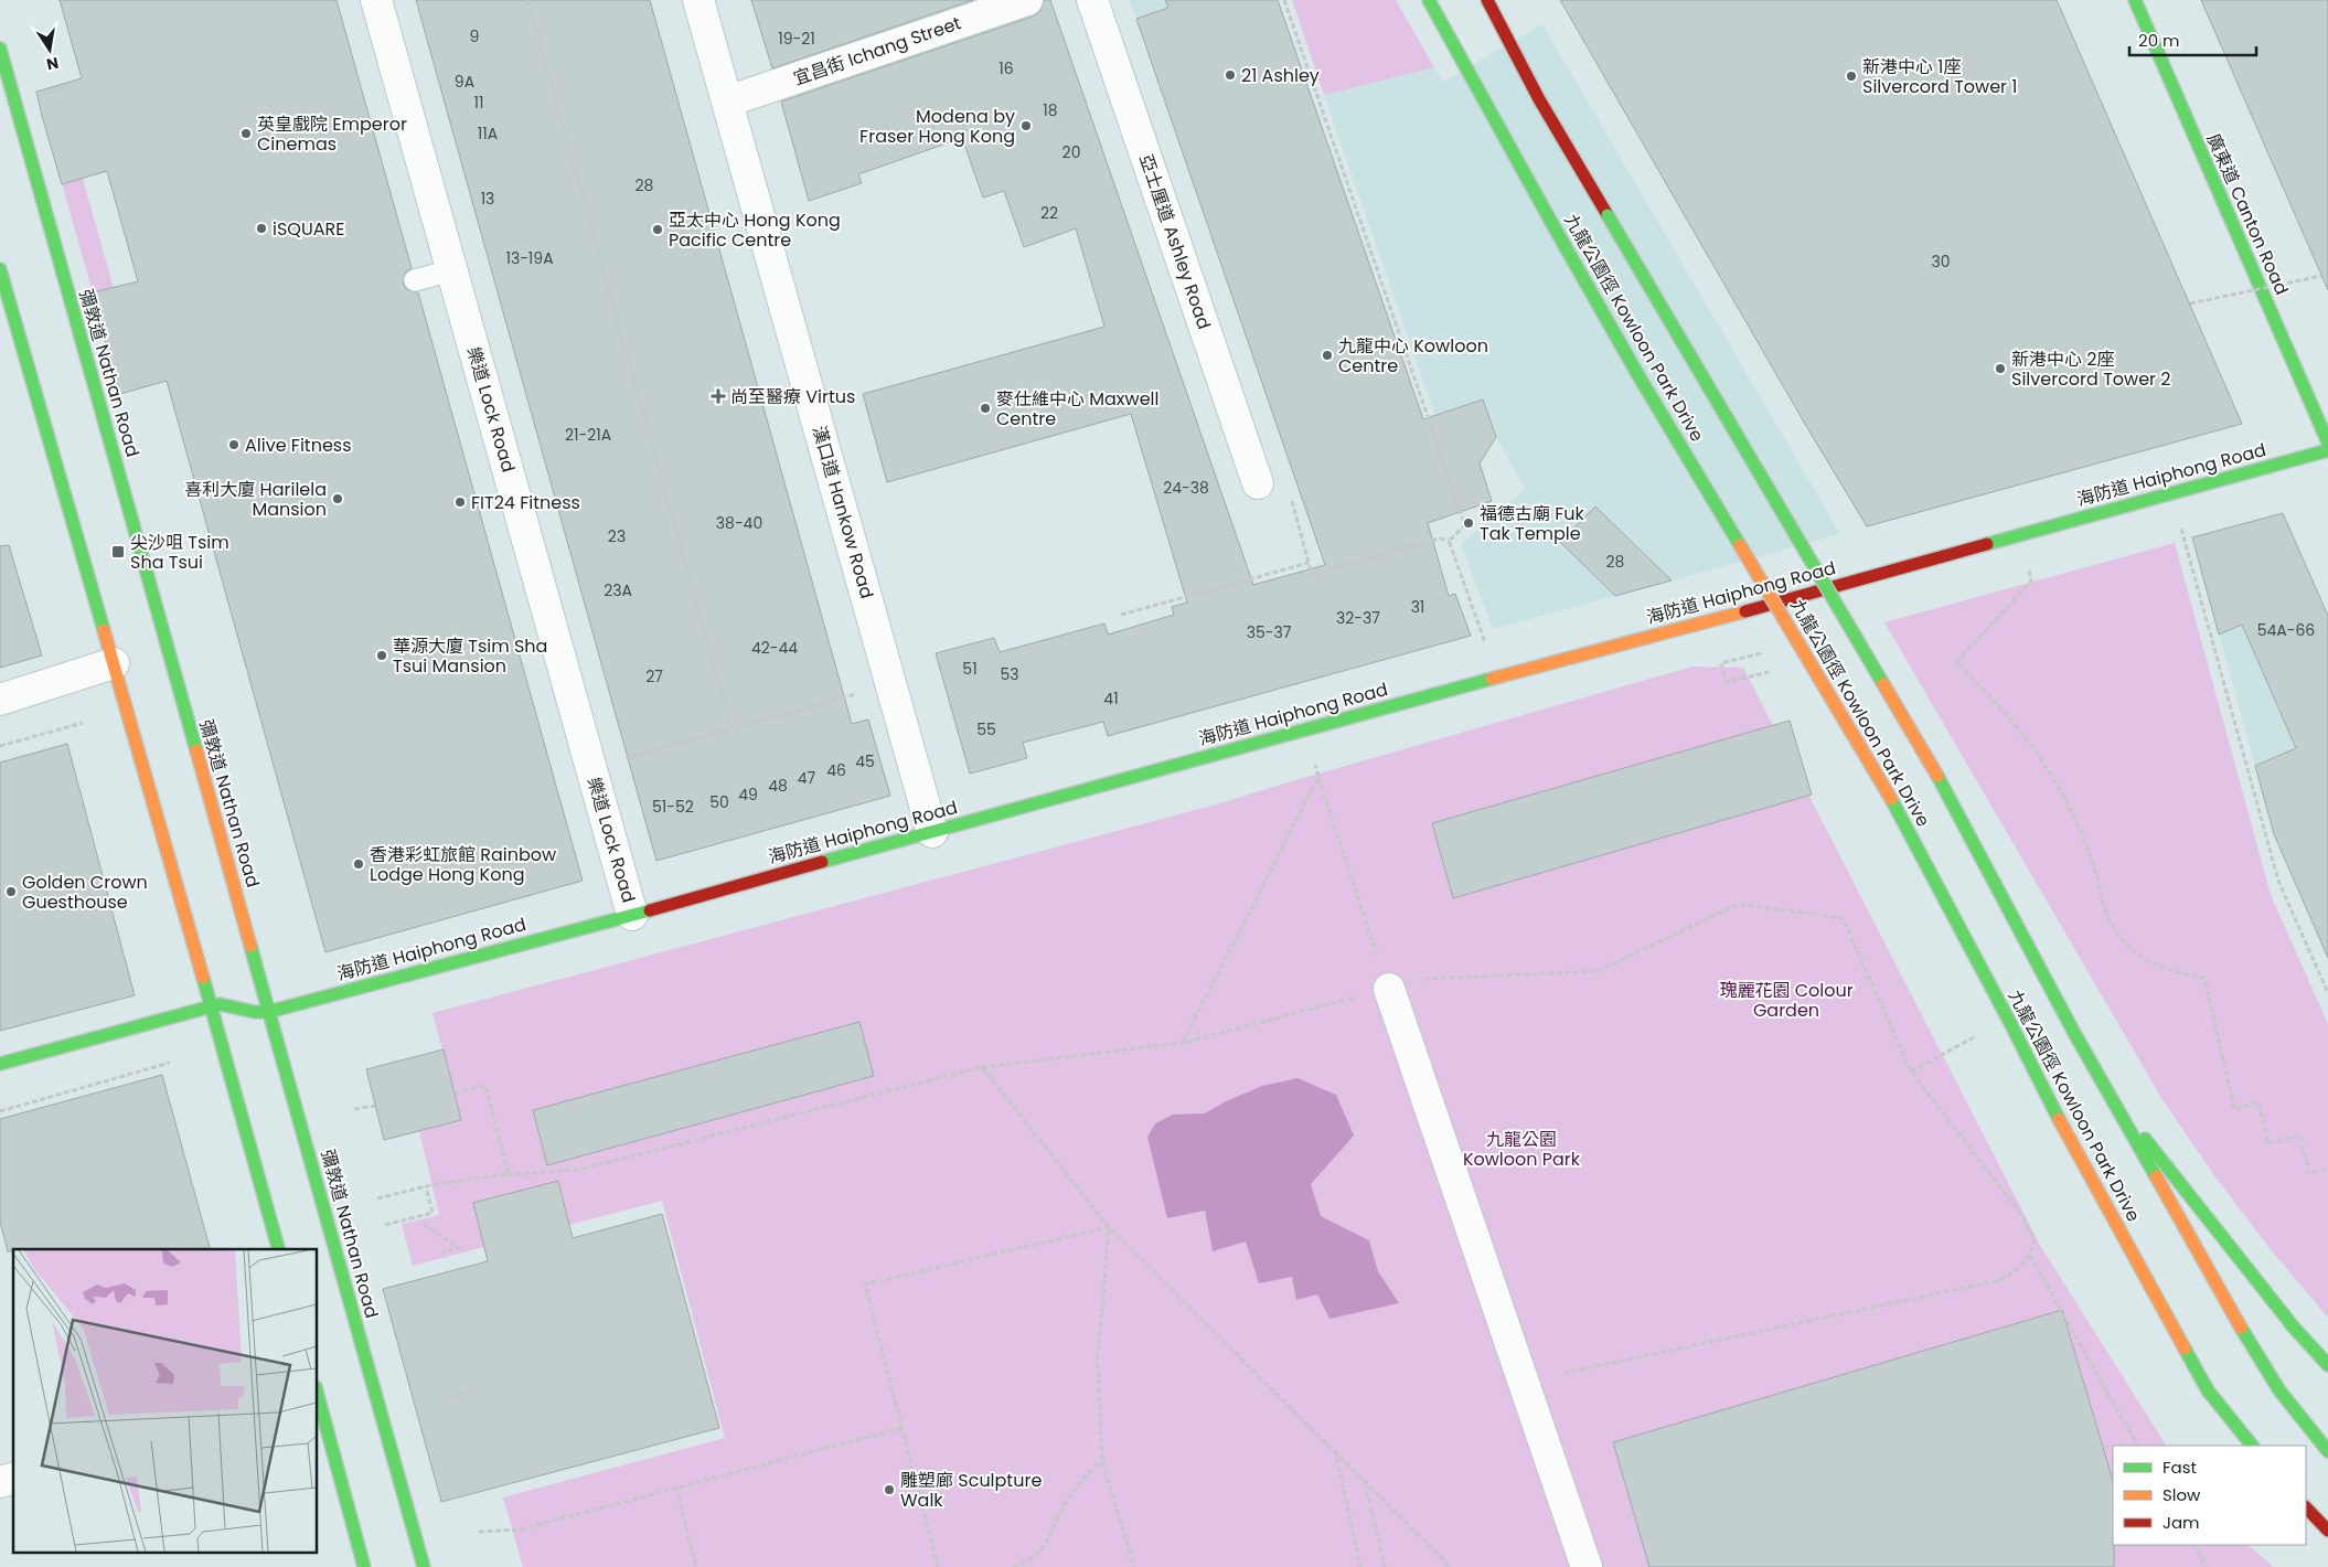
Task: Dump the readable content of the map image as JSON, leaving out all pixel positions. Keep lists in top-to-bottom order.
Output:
{
  "streets": {
    "main road": [
      "廣東道 Canton Road",
      "九龍公園徑 Kowloon Park Drive",
      "彌敦道 Nathan Road",
      "海防道 Haiphong Road"
    ],
    "street": [
      "宜昌街 Ichang Street",
      "亞士厘道 Ashley Road",
      "樂道 Lock Road",
      "漢口道 Hankow Road"
    ]
  },
  "crossings": [
    ["宜昌街 Ichang Street", "漢口道 Hankow Road"],
    ["彌敦道 Nathan Road", "海防道 Haiphong Road"],
    ["樂道 Lock Road", "海防道 Haiphong Road"],
    ["海防道 Haiphong Road", "漢口道 Hankow Road"]
  ],
  "parks": ["瑰麗花園 Colour Garden", "九龍公園 Kowloon Park"],
  "places": {
    "other": [
      "21 Ashley",
      "新港中心 1座 Silvercord Tower 1",
      "Modena by Fraser Hong Kong",
      "英皇戲院 Emperor Cinemas",
      "iSQUARE",
      "亞太中心 Hong Kong Pacific Centre",
      "九龍中心 Kowloon Centre",
      "新港中心 2座 Silvercord Tower 2",
      "麥仕維中心 Maxwell Centre",
      "Alive Fitness",
      "喜利大廈 Harilela Mansion",
      "FIT24 Fitness",
      "福德古廟 Fuk Tak Temple",
      "華源大廈 Tsim Sha Tsui Mansion",
      "香港彩虹旅館 Rainbow Lodge Hong Kong",
      "Golden Crown Guesthouse",
      "雕塑廊 Sculpture Walk"
    ],
    "health": ["尚至醫療 Virtus"],
    "transit": ["尖沙咀 Tsim Sha Tsui"]
  },
  "house_numbers": [
    "9",
    "19-21",
    "16",
    "9A",
    "11",
    "18",
    "11A",
    "20",
    "28",
    "13",
    "22",
    "13-19A",
    "30",
    "21-21A",
    "24-38",
    "38-40",
    "23",
    "28",
    "23A",
    "31",
    "32-37",
    "54A-66",
    "35-37",
    "42-44",
    "51",
    "53",
    "27",
    "41",
    "55",
    "45",
    "46",
    "47",
    "48",
    "49",
    "50",
    "51-52"
  ],
  "legend": ["Fast", "Slow", "Jam"],
  "scale_bar": "20 m",
  "north": "bottom"
}
